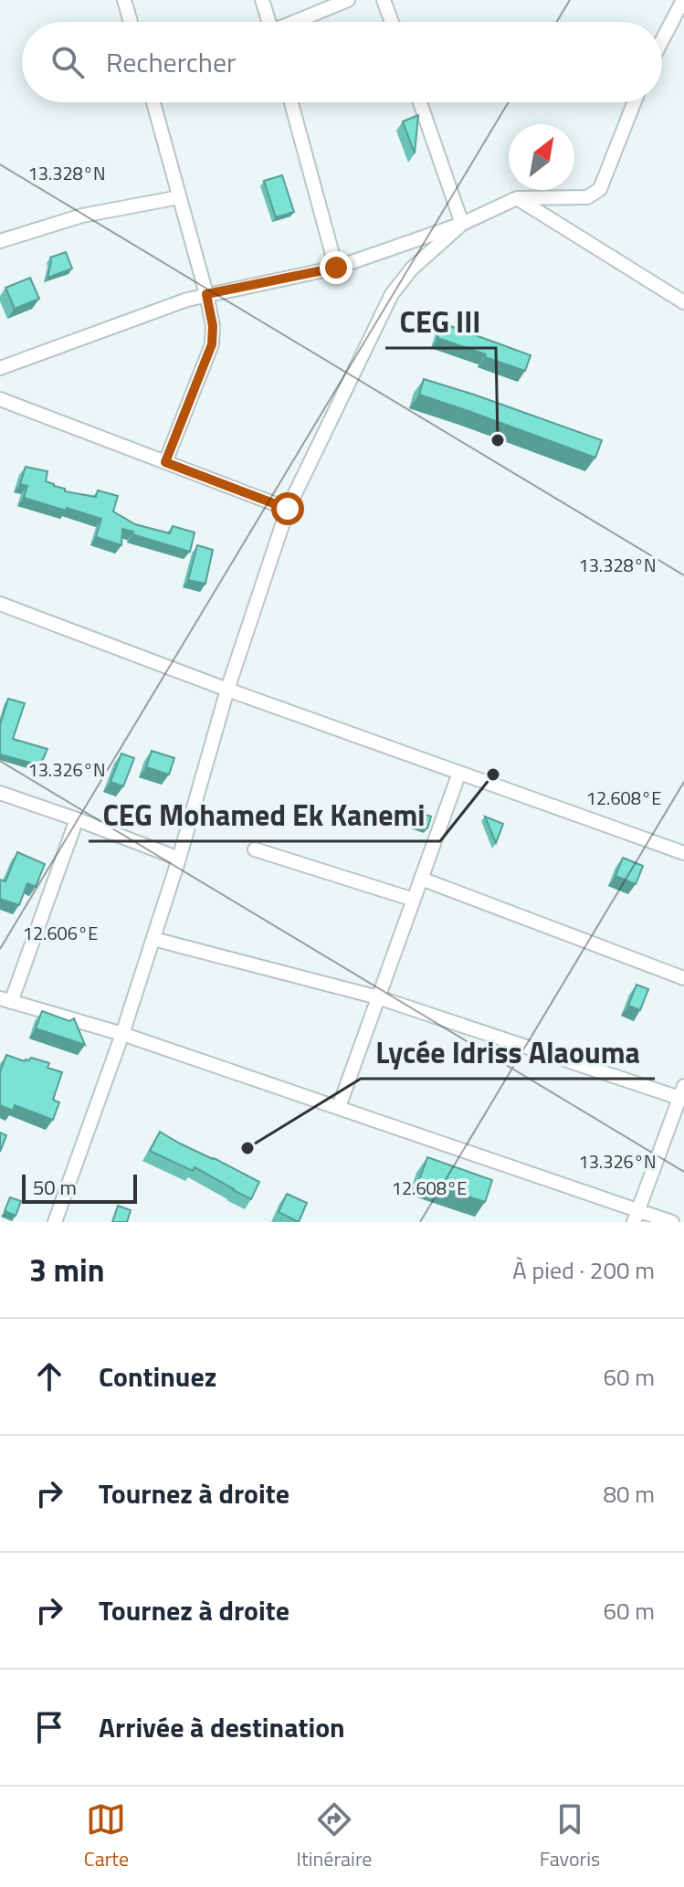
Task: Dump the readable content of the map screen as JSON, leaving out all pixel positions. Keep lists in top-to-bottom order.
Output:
{
  "places": ["CEG III", "CEG Mohamed Ek Kanemi", "Lycée Idriss Alaouma"],
  "scale_bar": "50 m",
  "north": "top right",
  "page": {
    "search": "Rechercher",
    "scale": "50 m",
    "heading": ["3 min", "À pied · 200 m"],
    "list": [
      ["Continuez", "60 m"],
      ["Tournez à droite", "80 m"],
      ["Tournez à droite", "60 m"],
      "Arrivée à destination"
    ],
    "nav": ["Carte", "Itinéraire", "Favoris"]
  },
  "coordinates": [
    "13.328°N",
    "13.326°N",
    "12.608°E",
    "12.606°E"
  ]
}
